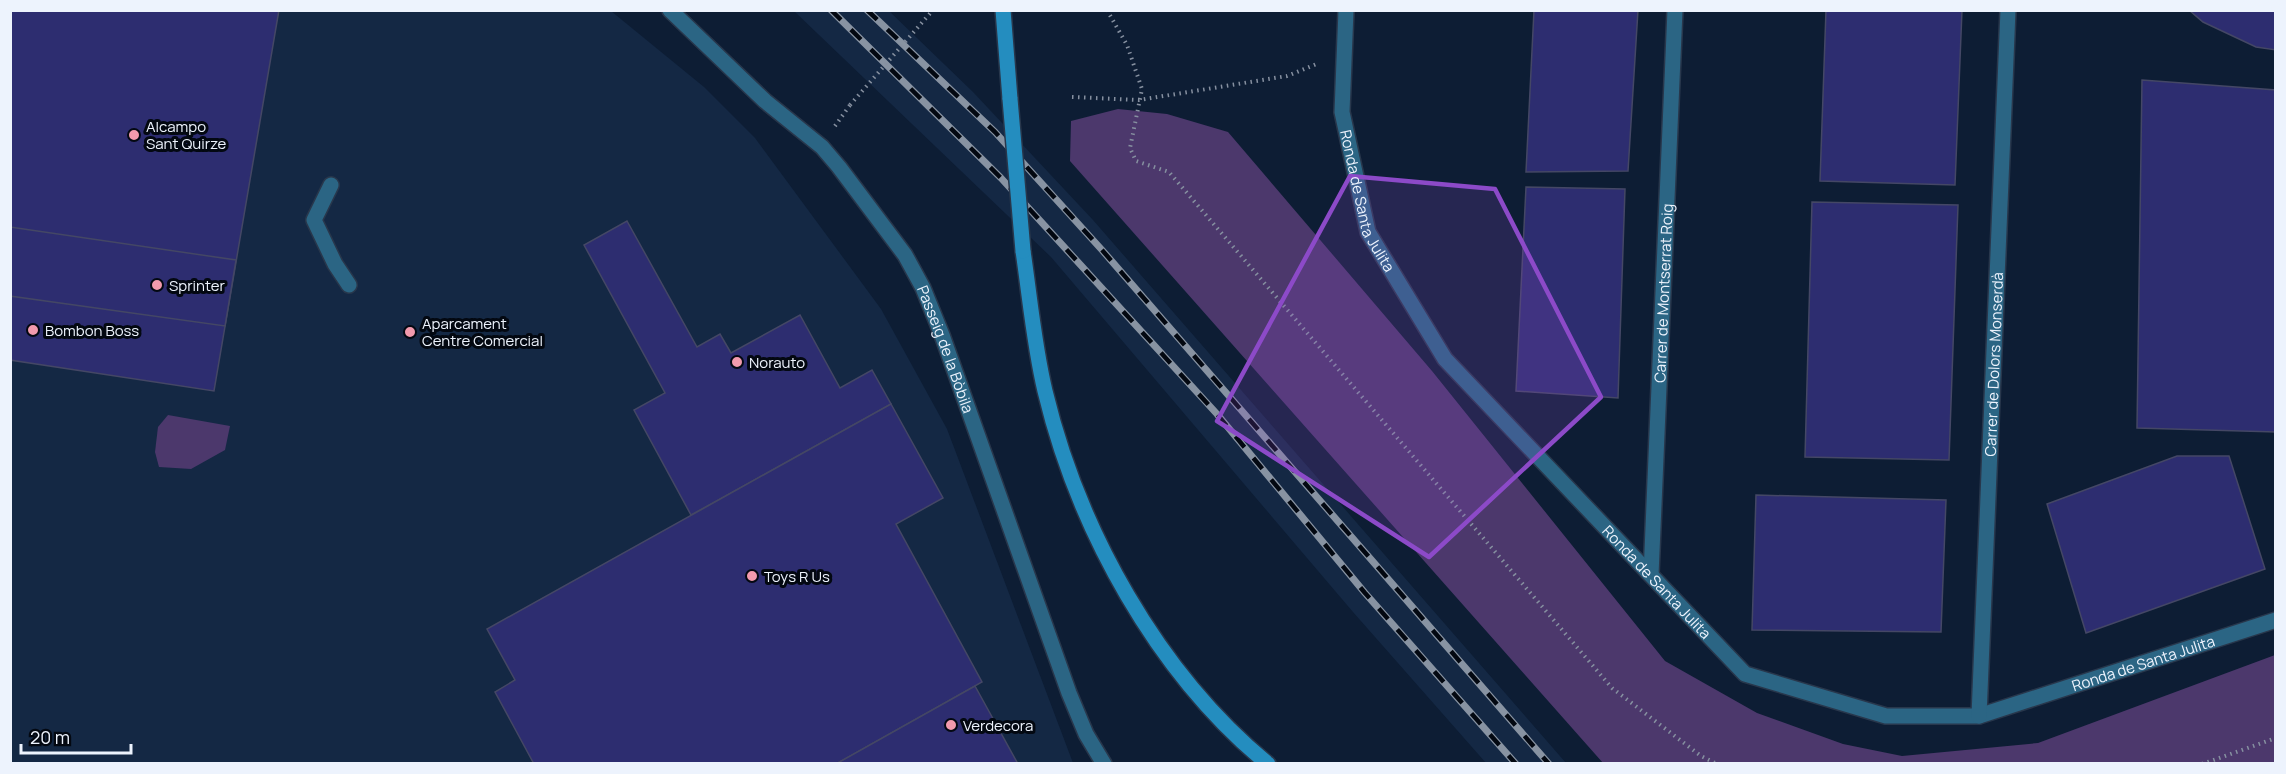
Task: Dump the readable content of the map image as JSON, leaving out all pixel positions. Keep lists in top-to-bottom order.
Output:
{
  "streets": {
    "street": [
      "Ronda de Santa Julita",
      "Carrer de Montserrat Roig",
      "Passeig de la Bòbila",
      "Carrer de Dolors Monserdà"
    ]
  },
  "crossings": [
    ["Ronda de Santa Julita", "Carrer de Montserrat Roig"],
    ["Ronda de Santa Julita", "Carrer de Dolors Monserdà"]
  ],
  "places": [
    "Alcampo Sant Quirze",
    "Sprinter",
    "Bombon Boss",
    "Aparcament Centre Comercial",
    "Norauto",
    "Toys R Us",
    "Verdecora"
  ],
  "scale_bar": "20 m"
}
